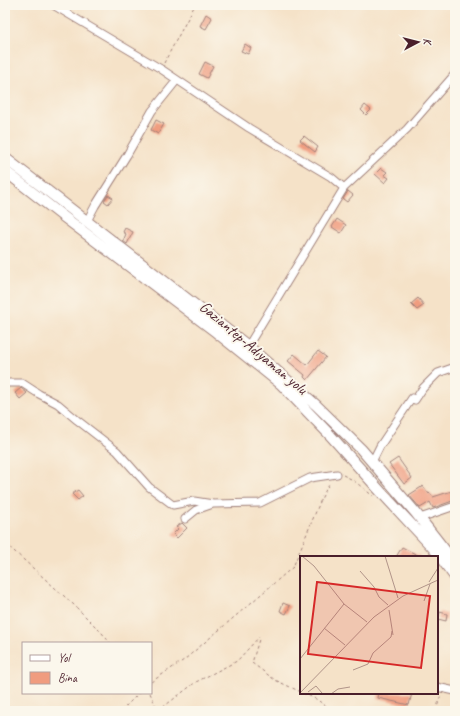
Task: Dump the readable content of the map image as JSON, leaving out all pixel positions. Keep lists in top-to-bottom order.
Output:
{
  "streets": {
    "highway": ["Gaziantep-Adıyaman yolu"]
  },
  "legend": ["Yol", "Bina"],
  "north": "right"
}
